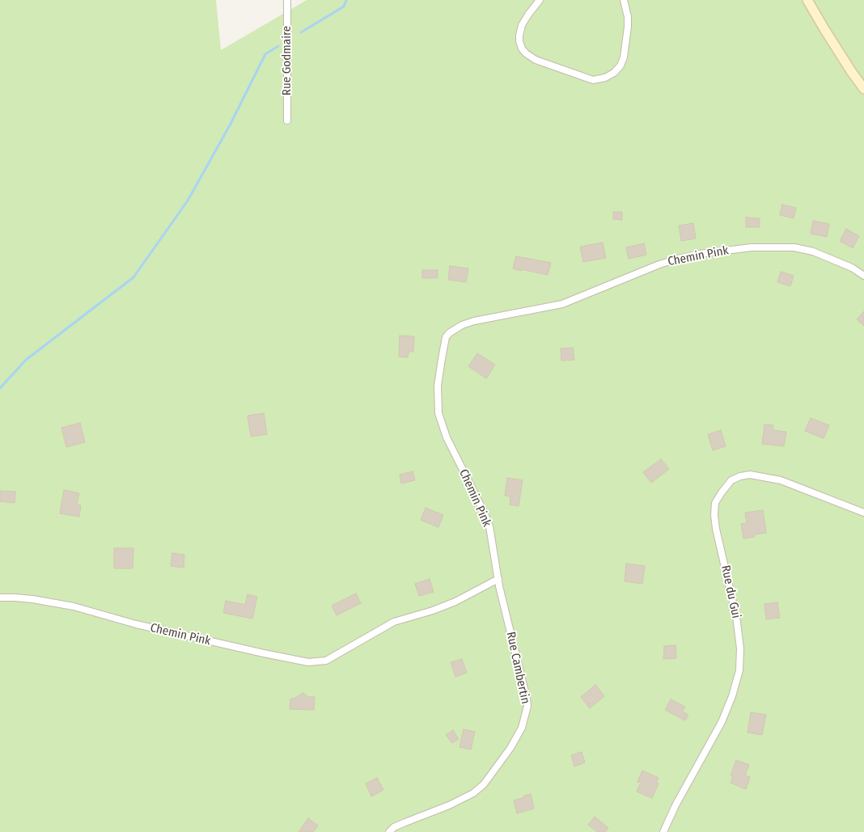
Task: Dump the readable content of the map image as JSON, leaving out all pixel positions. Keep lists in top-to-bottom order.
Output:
{
  "streets": {
    "street": [
      "Rue Godmaire",
      "Chemin Pink",
      "Rue du Gui",
      "Rue Cambertin"
    ]
  },
  "crossings": [
    ["Chemin Pink", "Rue Cambertin"]
  ]
}
